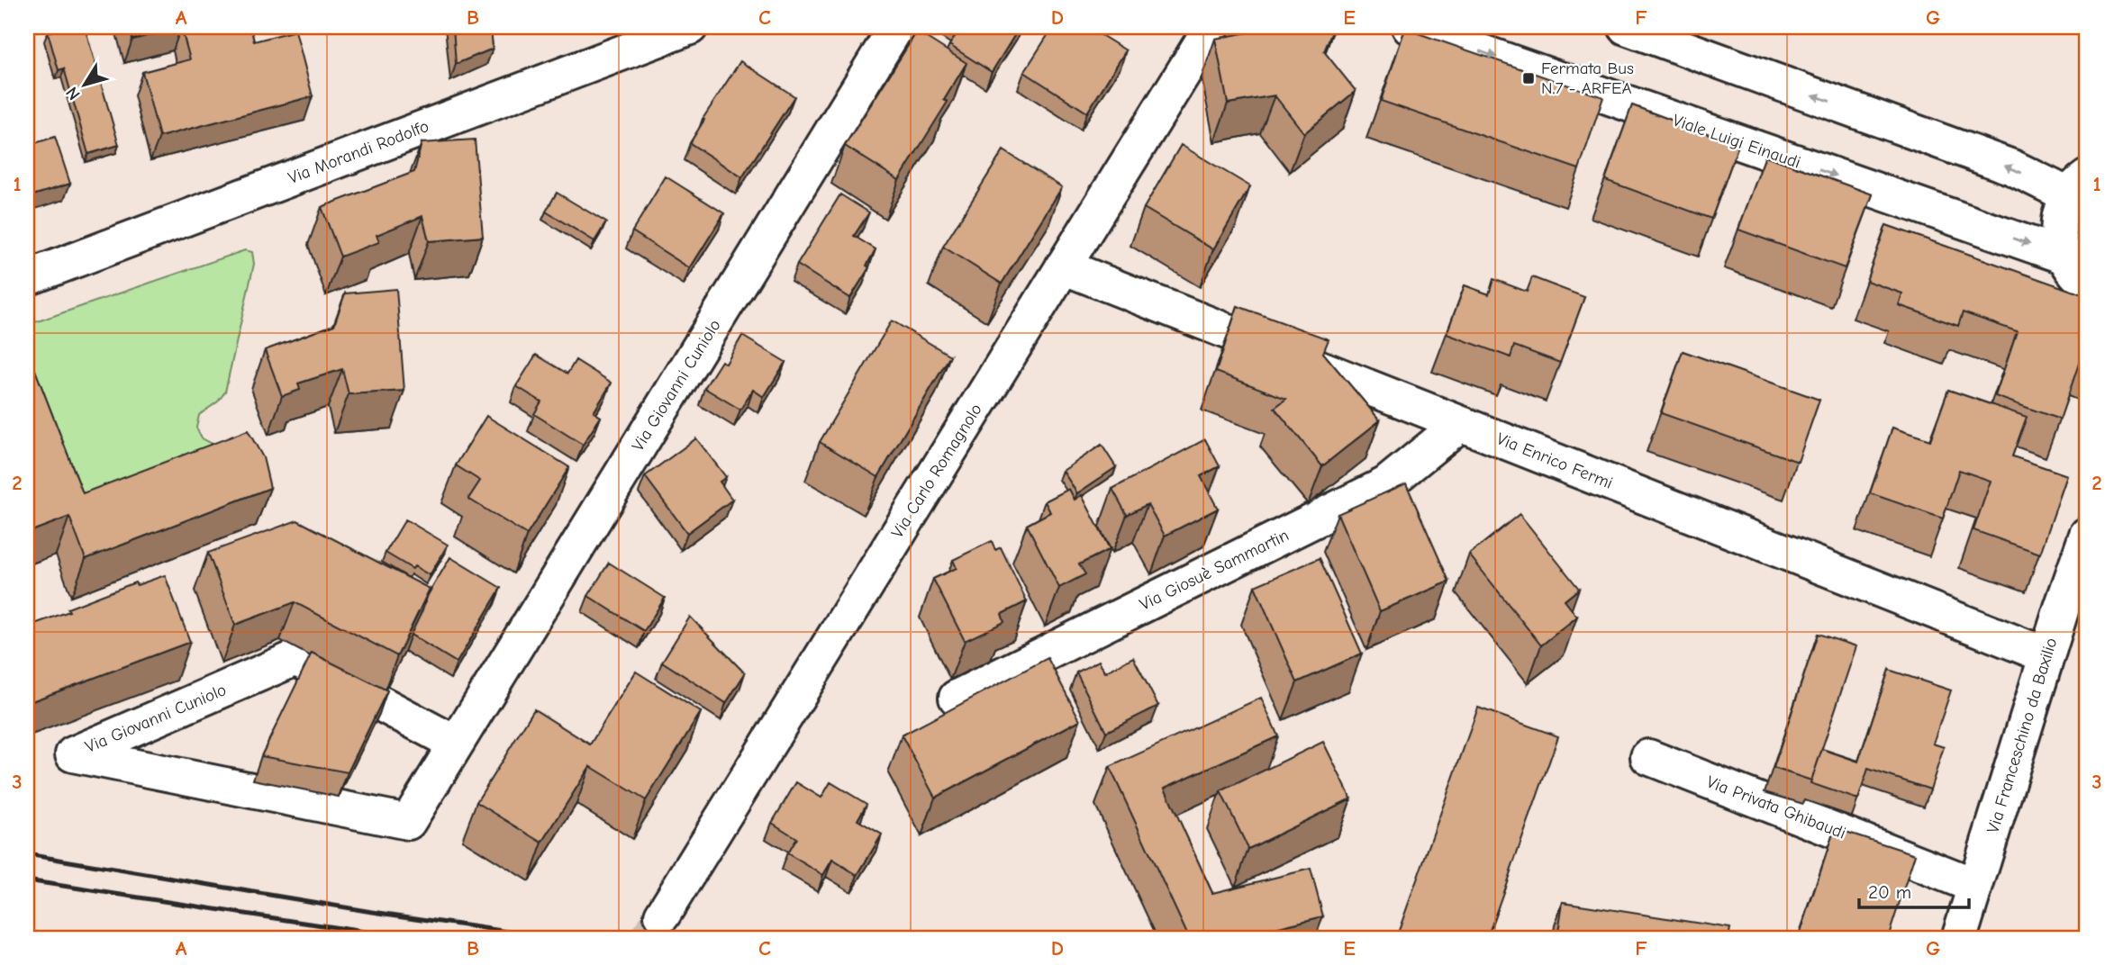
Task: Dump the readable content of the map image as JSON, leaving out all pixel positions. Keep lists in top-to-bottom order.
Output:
{
  "streets": {
    "street": [
      "Viale Luigi Einaudi",
      "Via Morandi Rodolfo",
      "Via Giovanni Cuniolo",
      "Via Enrico Fermi",
      "Via Carlo Romagnolo",
      "Via Giosuè Sammartin",
      "Via Franceschino da Baxilio",
      "Via Privata Ghibaudi"
    ]
  },
  "crossings": [
    ["Via Enrico Fermi", "Via Carlo Romagnolo"],
    ["Via Enrico Fermi", "Via Giosuè Sammartin"],
    ["Via Enrico Fermi", "Via Franceschino da Baxilio"],
    ["Via Franceschino da Baxilio", "Via Privata Ghibaudi"]
  ],
  "places": {
    "transit": ["Fermata Bus N.7 - ARFEA"]
  },
  "scale_bar": "20 m",
  "north": "bottom left",
  "grid": {
    "columns": [
      "A",
      "B",
      "C",
      "D",
      "E",
      "F",
      "G"
    ],
    "rows": ["1", "2", "3"]
  }
}
